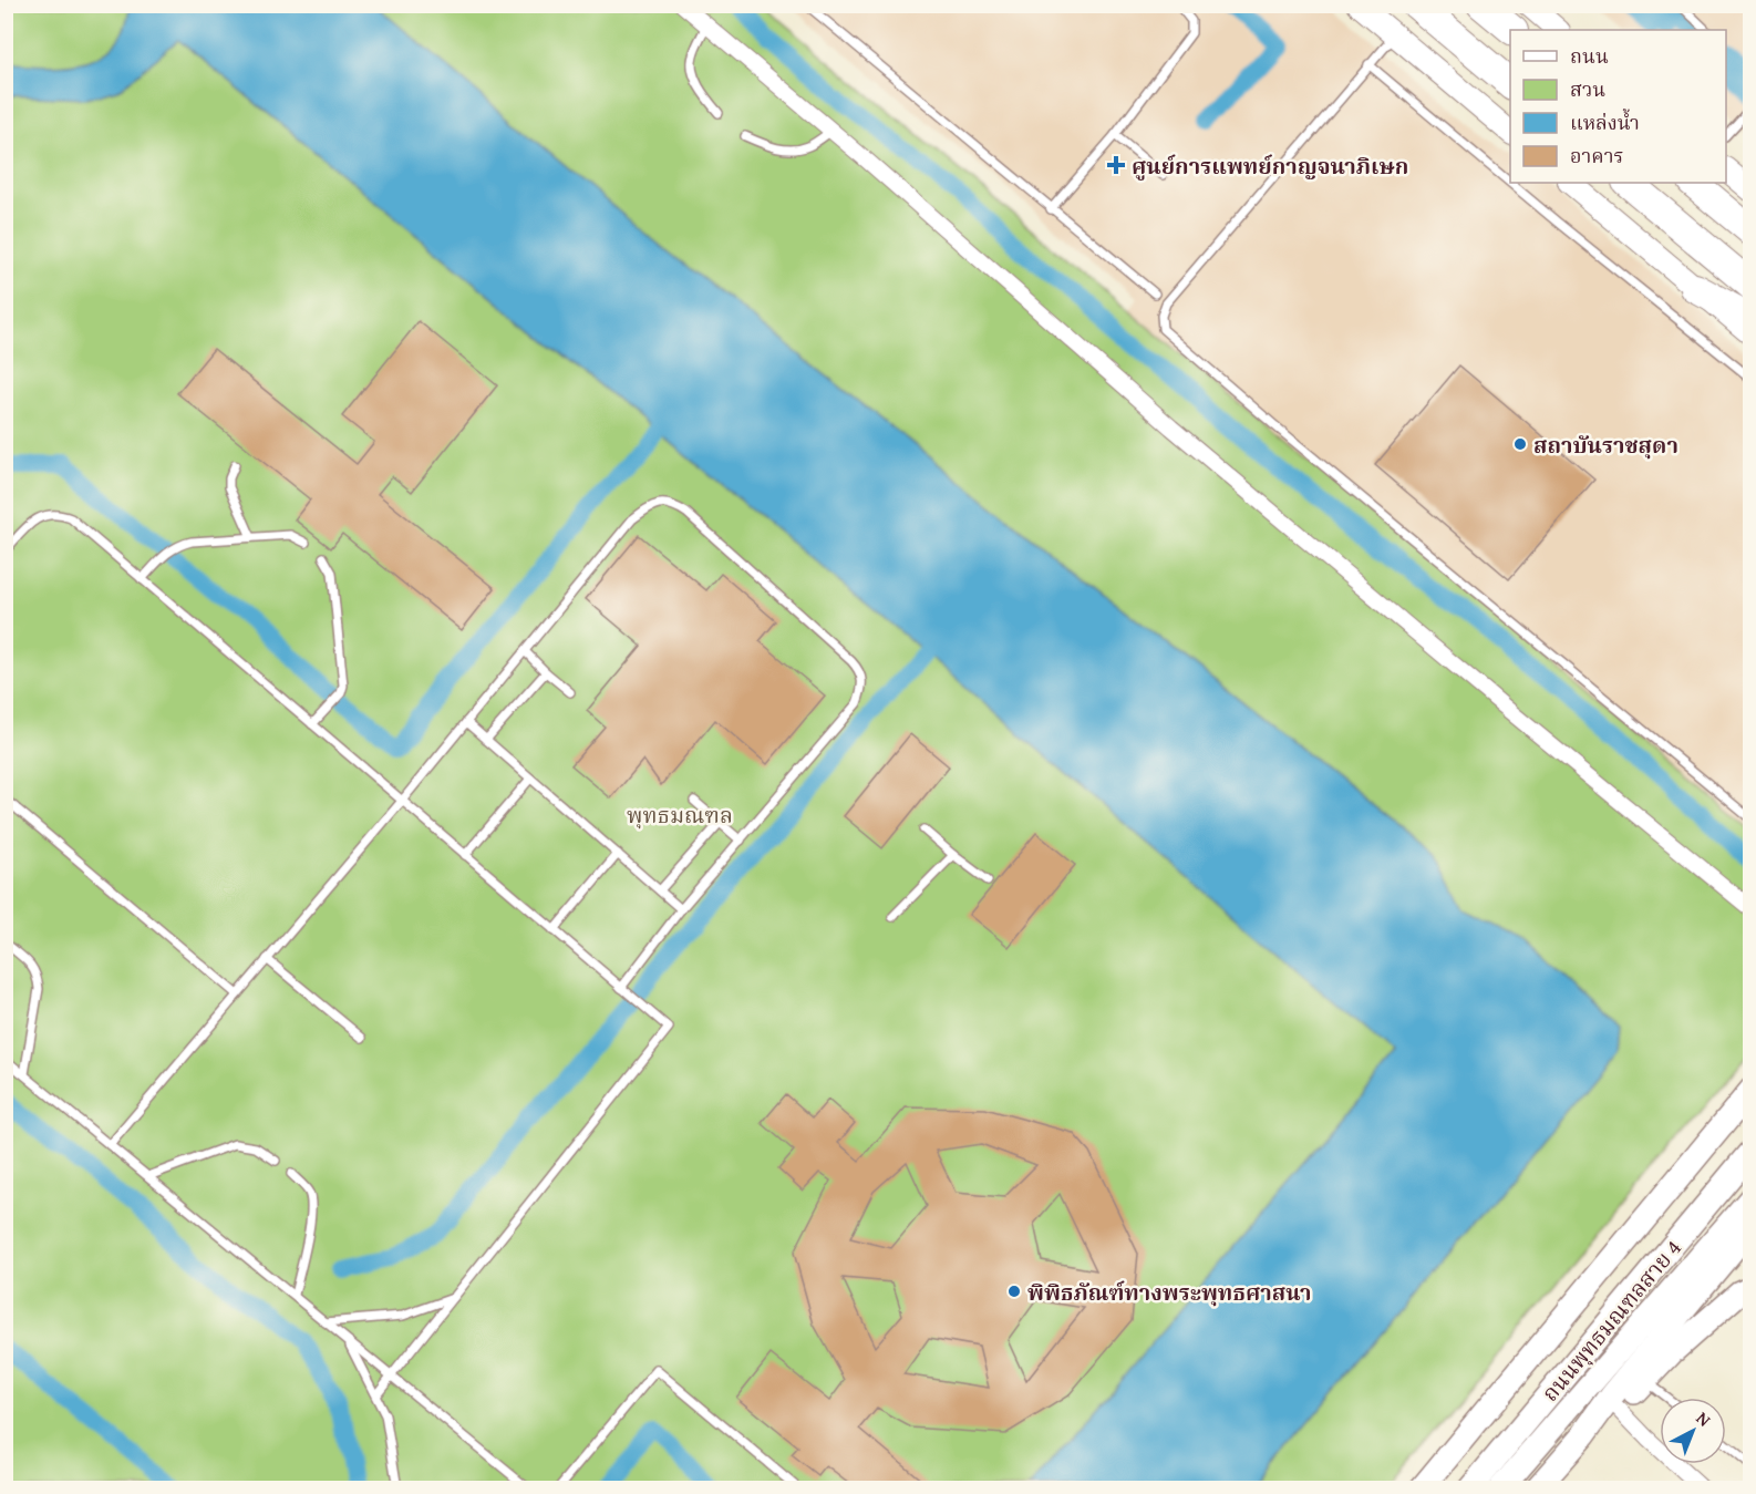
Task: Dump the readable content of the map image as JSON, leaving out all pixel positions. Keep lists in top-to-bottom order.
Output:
{
  "streets": {
    "main road": ["ถนนพุทธมณฑลสาย 4"]
  },
  "parks": ["พุทธมณฑล"],
  "places": {
    "health": ["ศูนย์การแพทย์กาญจนาภิเษก"],
    "other": ["สถาบันราชสุดา", "พิพิธภัณฑ์ทางพระพุทธศาสนา"]
  },
  "legend": [
    "ถนน",
    "สวน",
    "แหล่งน้ำ",
    "อาคาร"
  ],
  "north": "top right"
}
